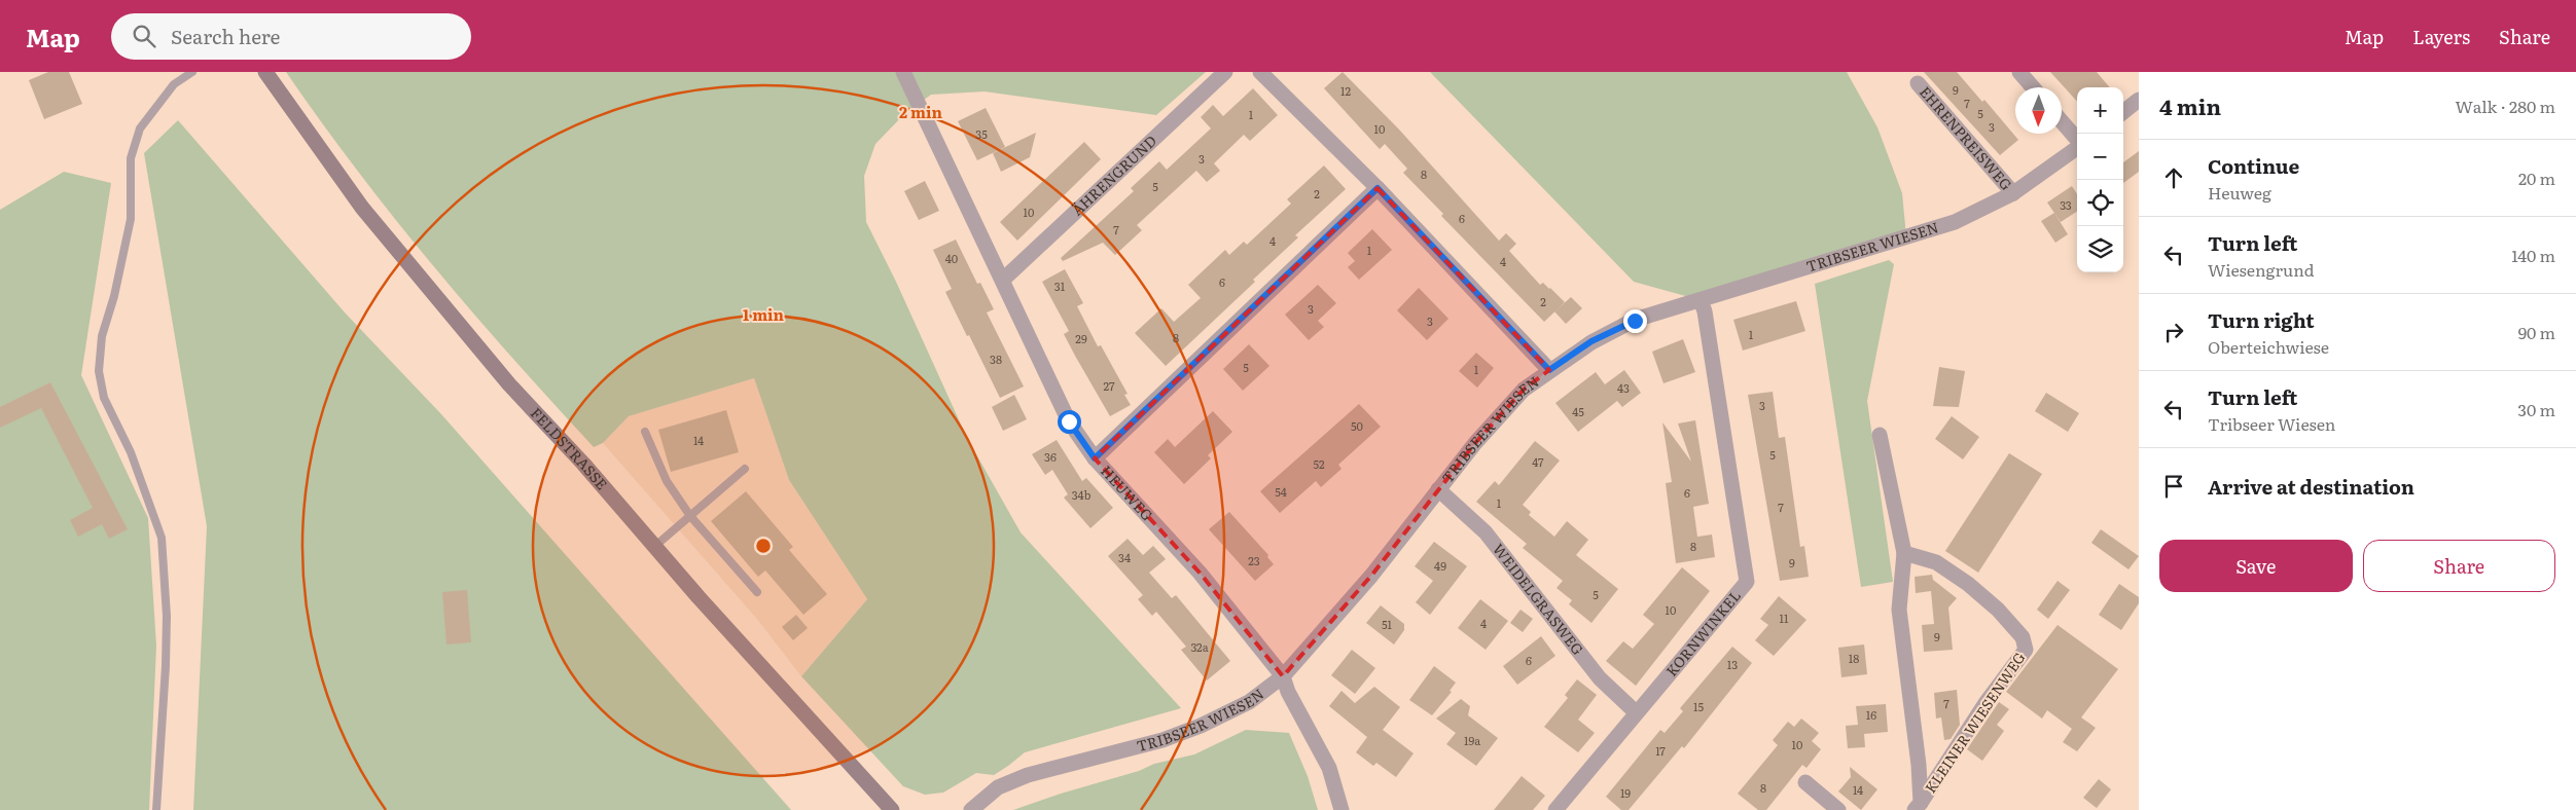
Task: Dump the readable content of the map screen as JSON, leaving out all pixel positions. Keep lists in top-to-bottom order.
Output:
{
  "streets": {
    "main road": ["FELDSTRASSE"],
    "street": [
      "EHRENPREISWEG",
      "ÄHRENGRUND",
      "TRIBSEER WIESEN",
      "HEUWEG",
      "WEIDELGRASWEG",
      "KORNWINKEL",
      "KLEINER WIESENWEG"
    ]
  },
  "crossings": [
    ["EHRENPREISWEG", "TRIBSEER WIESEN"],
    ["ÄHRENGRUND", "HEUWEG"],
    ["TRIBSEER WIESEN", "HEUWEG"],
    ["TRIBSEER WIESEN", "WEIDELGRASWEG"],
    ["TRIBSEER WIESEN", "KORNWINKEL"],
    ["WEIDELGRASWEG", "KORNWINKEL"]
  ],
  "house_numbers": [
    "9",
    "12",
    "7",
    "5",
    "1",
    "3",
    "10",
    "35",
    "3",
    "8",
    "5",
    "2",
    "33",
    "10",
    "6",
    "7",
    "4",
    "1",
    "40",
    "4",
    "6",
    "31",
    "2",
    "3",
    "3",
    "1",
    "8",
    "29",
    "38",
    "5",
    "1",
    "27",
    "43",
    "3",
    "45",
    "50",
    "14",
    "5",
    "36",
    "47",
    "52",
    "54",
    "6",
    "34b",
    "1",
    "7",
    "8",
    "34",
    "23",
    "9",
    "49",
    "5",
    "10",
    "11",
    "4",
    "51",
    "9",
    "32a",
    "18",
    "6",
    "13",
    "7",
    "15",
    "16",
    "19a",
    "10",
    "17",
    "8",
    "14",
    "19"
  ],
  "north": "bottom",
  "page": {
    "header": "Map",
    "search": "Search here",
    "nav": ["Map", "Layers", "Share"],
    "heading": ["4 min", "Walk · 280 m"],
    "map_buttons": ["+", "−"],
    "list": [
      ["Continue", "Heuweg", "20 m"],
      ["Turn left", "Wiesengrund", "140 m"],
      ["Turn right", "Oberteichwiese", "90 m"],
      ["Turn left", "Tribseer Wiesen", "30 m"],
      "Arrive at destination"
    ],
    "buttons": ["Save", "Share"]
  },
  "rings": ["2 min", "1 min"]
}
